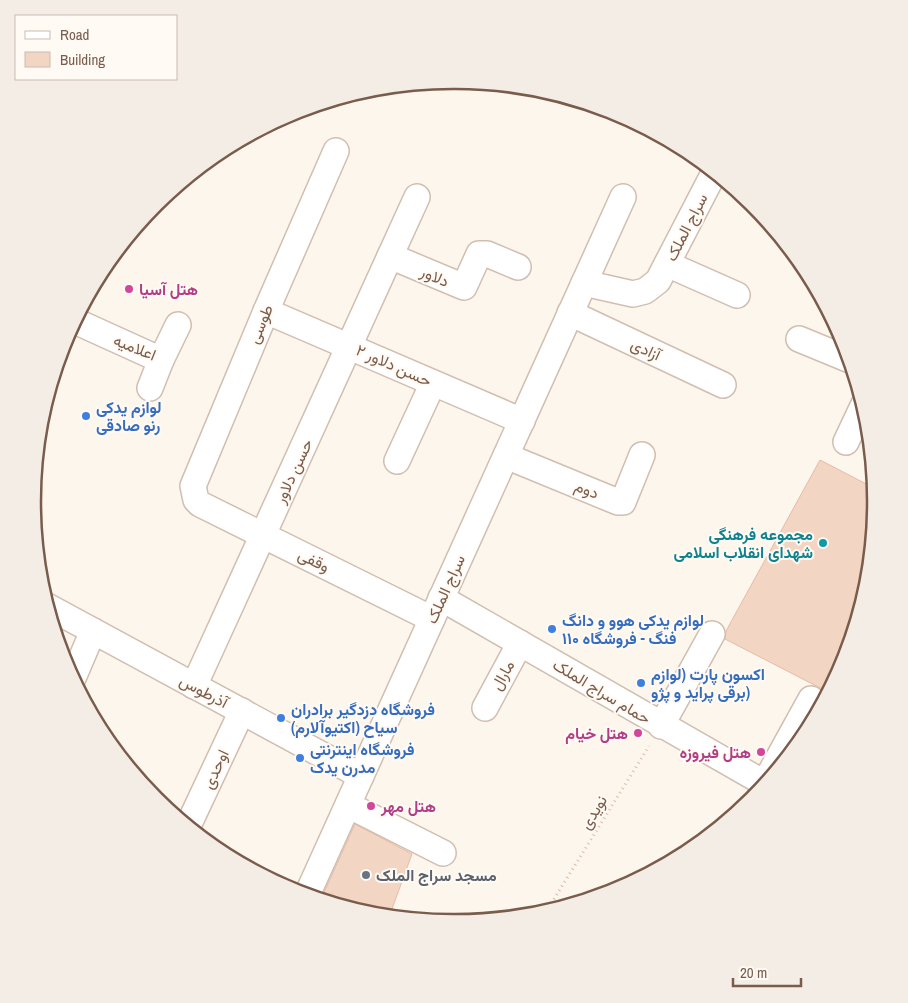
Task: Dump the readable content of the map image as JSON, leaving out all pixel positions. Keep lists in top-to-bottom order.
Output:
{
  "streets": {
    "street": [
      "سراج الملک",
      "دلاور",
      "طوسی",
      "اعلامیه",
      "آزادی",
      "حسن دلاور ۲",
      "حسن دلاور",
      "دوم",
      "وقفی",
      "مارال",
      "آذرطوس",
      "حمام سراج الملک",
      "اوحدی"
    ],
    "path": ["نویدی"]
  },
  "crossings": [
    ["سراج الملک", "آزادی"],
    ["سراج الملک", "حسن دلاور ۲"],
    ["سراج الملک", "دوم"],
    ["سراج الملک", "وقفی"],
    ["سراج الملک", "آذرطوس"],
    ["سراج الملک", "حمام سراج الملک"],
    ["دلاور", "حسن دلاور"],
    ["طوسی", "حسن دلاور ۲"],
    ["طوسی", "وقفی"],
    ["حسن دلاور ۲", "حسن دلاور"],
    ["حسن دلاور", "وقفی"],
    ["حسن دلاور", "آذرطوس"],
    ["وقفی", "حمام سراج الملک"],
    ["مارال", "حمام سراج الملک"],
    ["آذرطوس", "اوحدی"],
    ["حمام سراج الملک", "نویدی"]
  ],
  "places": [
    "هتل آسیا",
    "لوازم یدکی رنو صادقی",
    "مجموعه فرهنگی شهدای انقلاب اسلامی",
    "لوازم یدکی هوو و دانگ فنگ - فروشگاه ۱۱۰",
    "اکسون پارت (لوازم برقی پراید و پژو)",
    "فروشگاه دزدگیر برادران سیاح (اکتیوآلارم)",
    "هتل خیام",
    "هتل فیروزه",
    "فروشگاه اینترنتی مدرن یدک",
    "هتل مهر",
    "مسجد سراج الملک"
  ],
  "legend": ["Road", "Building"],
  "scale_bar": "20 m"
}
